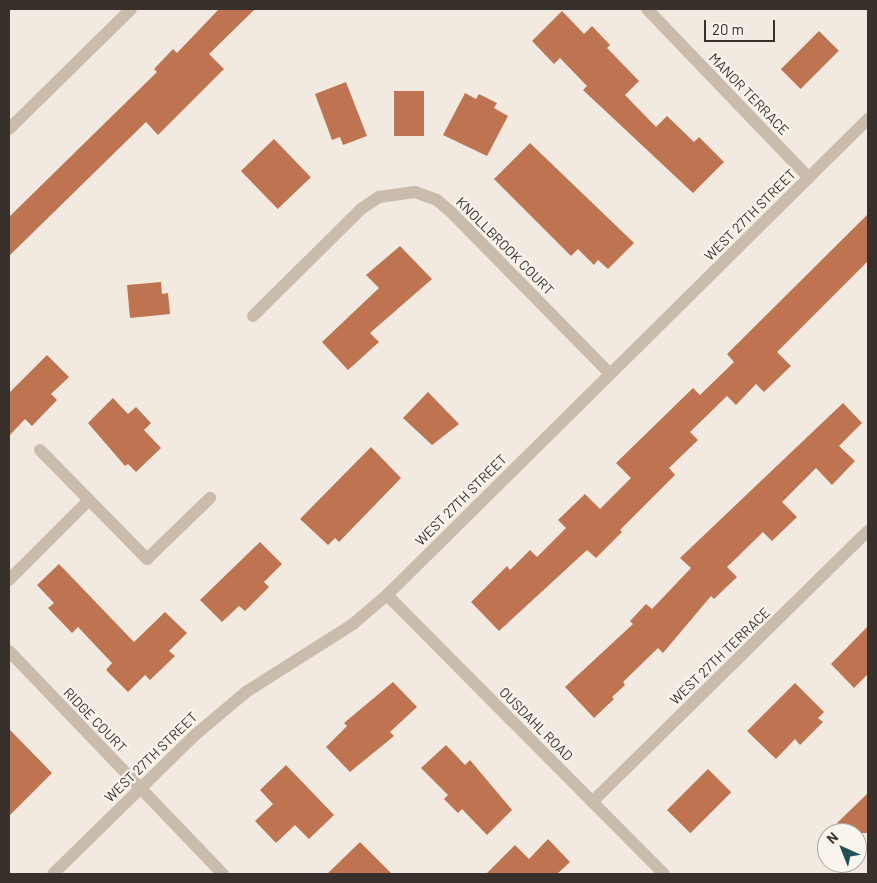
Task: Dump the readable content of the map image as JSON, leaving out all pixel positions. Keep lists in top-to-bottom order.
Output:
{
  "streets": {
    "street": [
      "MANOR TERRACE",
      "WEST 27TH STREET",
      "KNOLLBROOK COURT",
      "WEST 27TH TERRACE",
      "RIDGE COURT",
      "OUSDAHL ROAD"
    ]
  },
  "crossings": [
    ["MANOR TERRACE", "WEST 27TH STREET"],
    ["WEST 27TH STREET", "KNOLLBROOK COURT"],
    ["WEST 27TH STREET", "RIDGE COURT"],
    ["WEST 27TH STREET", "OUSDAHL ROAD"],
    ["WEST 27TH TERRACE", "OUSDAHL ROAD"]
  ],
  "scale_bar": "20 m",
  "north": "top left"
}
